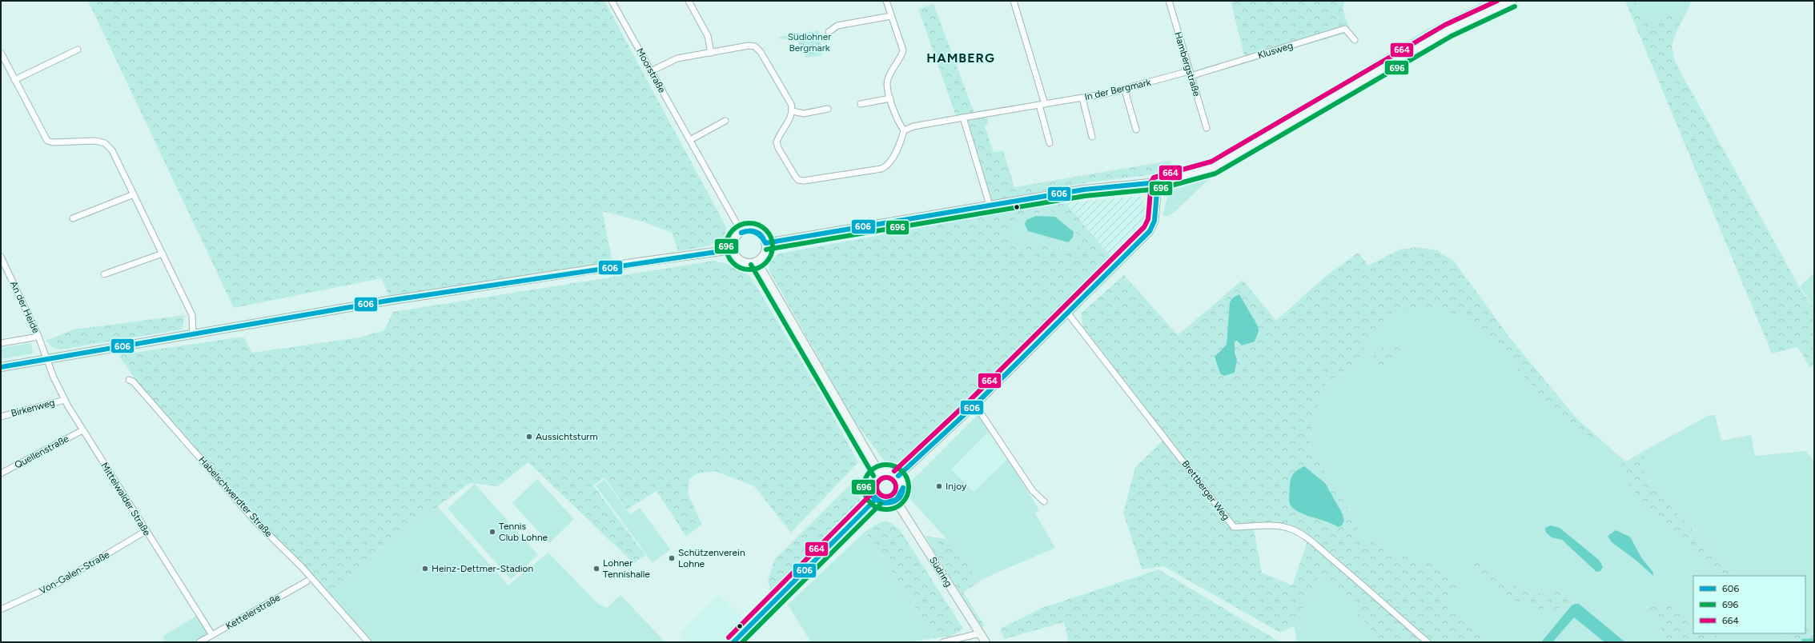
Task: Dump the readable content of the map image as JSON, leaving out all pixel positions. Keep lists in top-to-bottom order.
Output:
{
  "streets": {
    "main road": ["Südring"],
    "street": [
      "Klusweg",
      "Hambergstraße",
      "Moorstraße",
      "In der Bergmark",
      "An der Heide",
      "Birkenweg",
      "Quellenstraße",
      "Brettberger Weg",
      "Habelschwerdter Straße",
      "Mittelwalder Straße",
      "Von-Galen-Straße",
      "Kettelerstraße"
    ]
  },
  "crossings": [
    ["Klusweg", "Hambergstraße"],
    ["Klusweg", "In der Bergmark"],
    ["Hambergstraße", "In der Bergmark"],
    ["An der Heide", "Mittelwalder Straße"],
    ["Birkenweg", "Mittelwalder Straße"],
    ["Quellenstraße", "Mittelwalder Straße"],
    ["Mittelwalder Straße", "Von-Galen-Straße"],
    ["Mittelwalder Straße", "Kettelerstraße"]
  ],
  "districts": ["HAMBERG"],
  "parks": ["Südlohner Bergmark"],
  "places": [
    "Aussichtsturm",
    "Injoy",
    "Tennis Club Lohne",
    "Schützenverein Lohne",
    "Heinz-Dettmer-Stadion",
    "Lohner Tennishalle"
  ],
  "lines": ["transit line 664", "transit line 696", "transit line 606"],
  "legend": ["606", "696", "664"]
}
